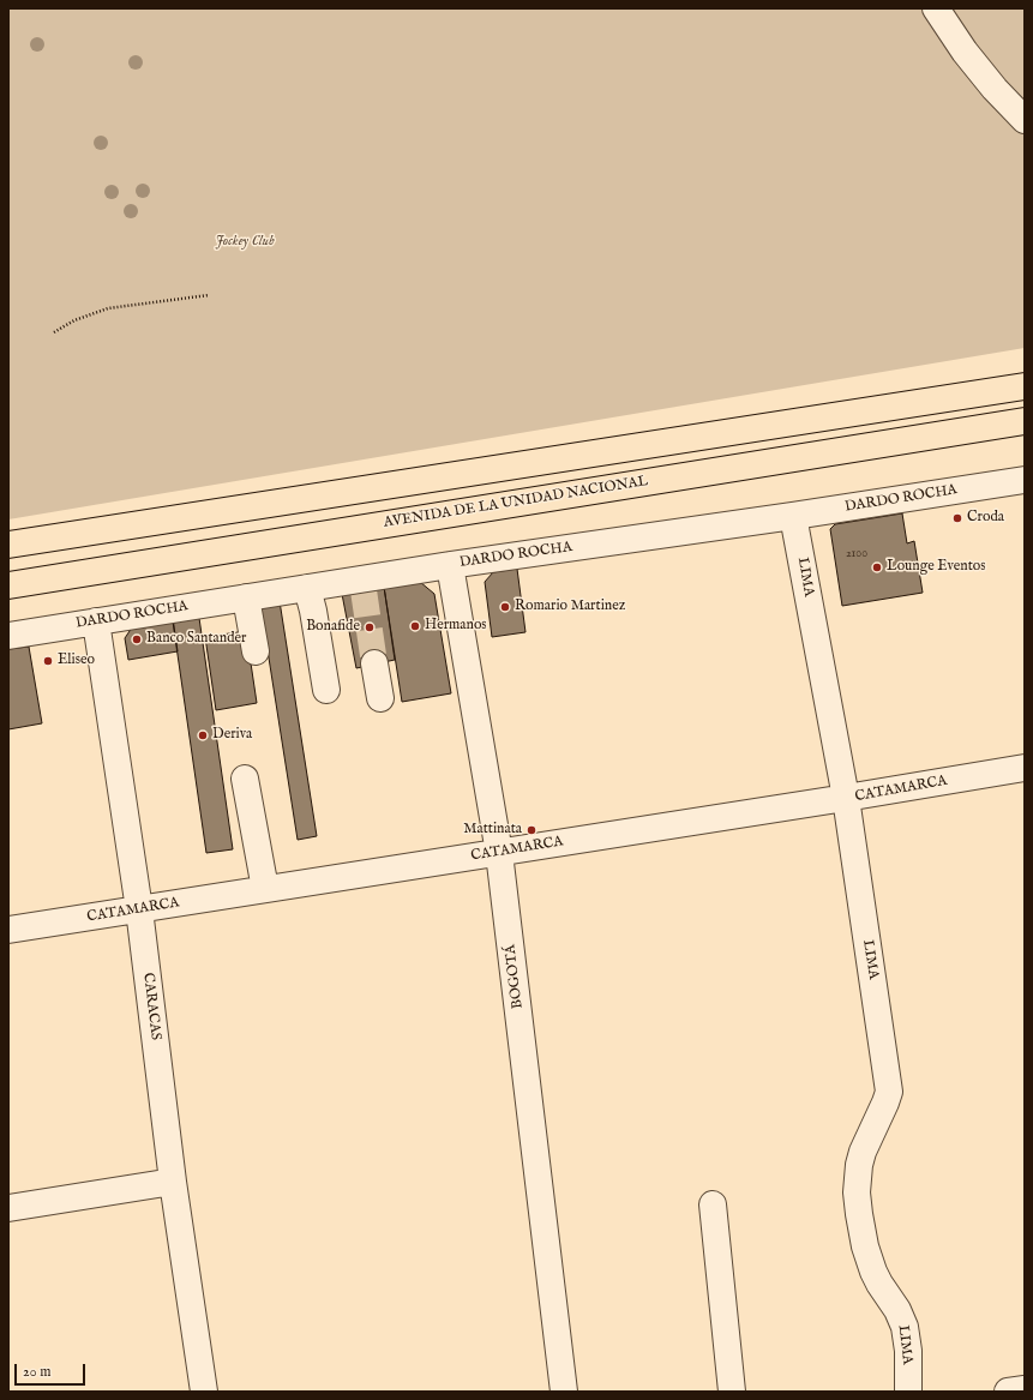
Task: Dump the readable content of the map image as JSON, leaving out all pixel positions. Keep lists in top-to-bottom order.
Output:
{
  "streets": {
    "main road": ["AVENIDA DE LA UNIDAD NACIONAL"],
    "street": [
      "DARDO ROCHA",
      "LIMA",
      "CATAMARCA",
      "BOGOTÁ",
      "CARACAS"
    ]
  },
  "crossings": [
    ["DARDO ROCHA", "LIMA"],
    ["DARDO ROCHA", "BOGOTÁ"],
    ["DARDO ROCHA", "CARACAS"],
    ["LIMA", "CATAMARCA"],
    ["CATAMARCA", "BOGOTÁ"],
    ["CATAMARCA", "CARACAS"]
  ],
  "parks": ["Jockey Club"],
  "places": [
    "Croda",
    "Lounge Eventos",
    "Romario Martinez",
    "Hermanos",
    "Bonafide",
    "Banco Santander",
    "Eliseo",
    "Deriva",
    "Mattinata"
  ],
  "house_numbers": ["2100"],
  "scale_bar": "20 m"
}
